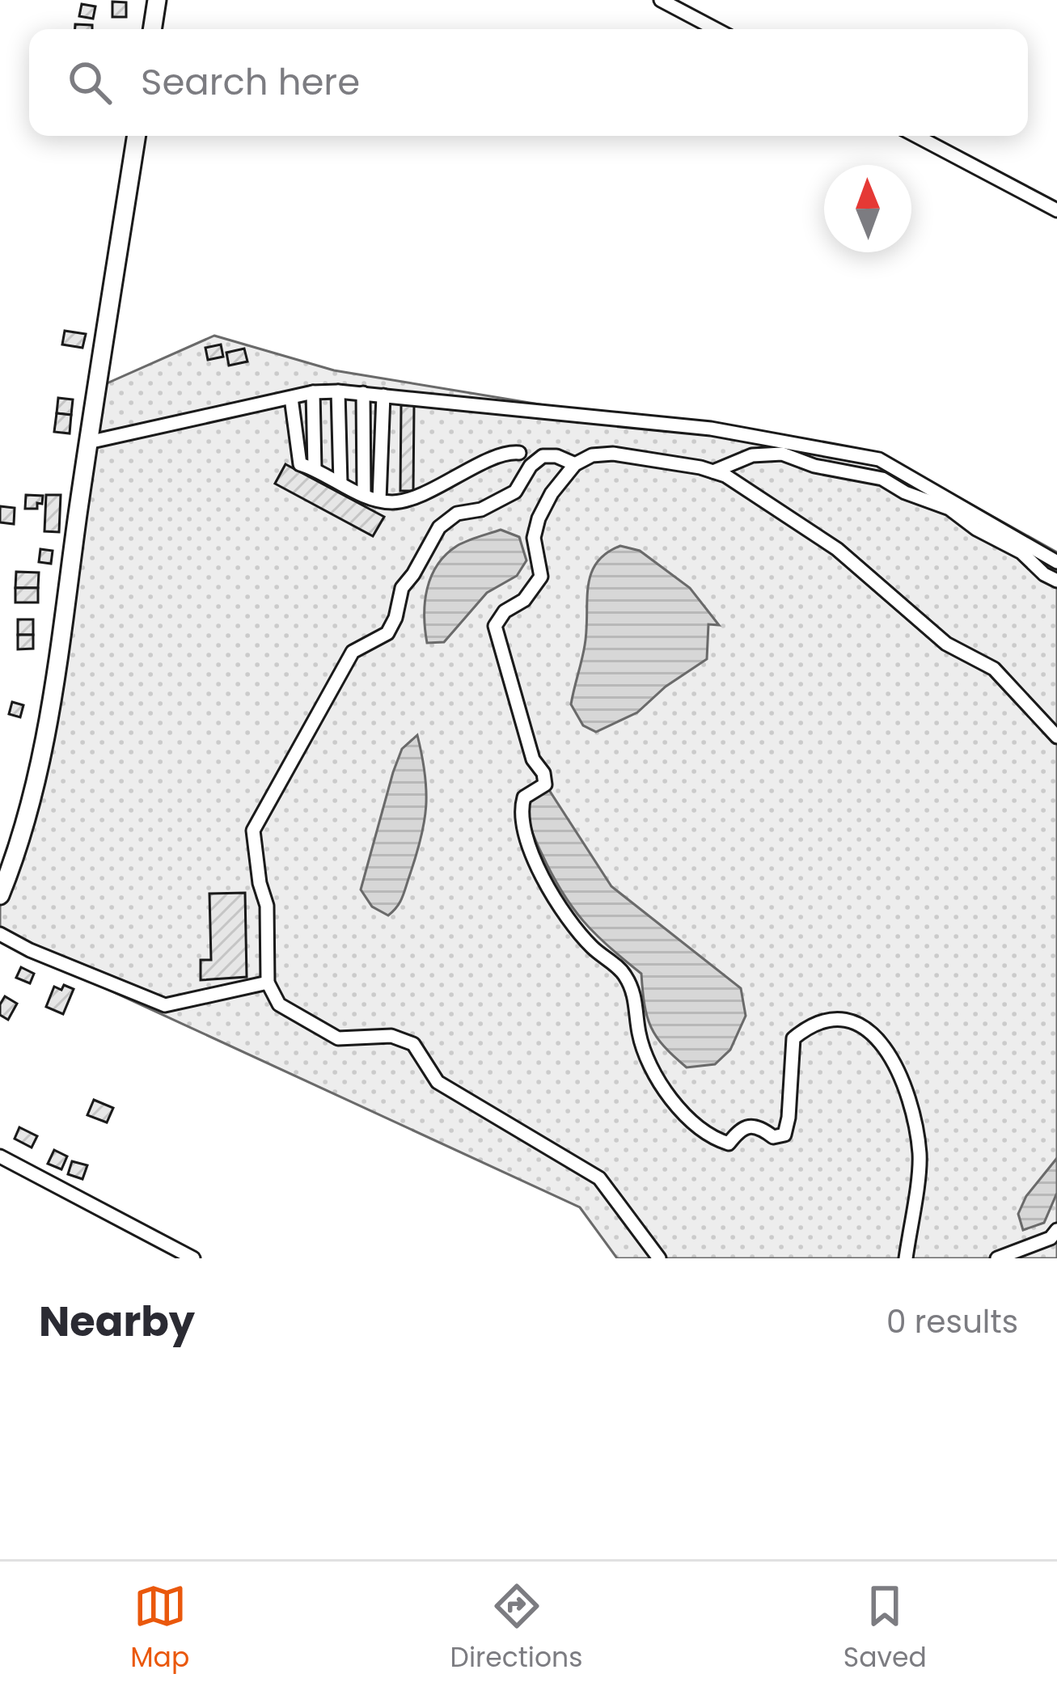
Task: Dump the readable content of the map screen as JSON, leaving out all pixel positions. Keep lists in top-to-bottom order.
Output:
{
  "north": "top",
  "page": {
    "search": "Search here",
    "heading": ["Nearby", "0 results"],
    "nav": ["Map", "Directions", "Saved"]
  }
}
